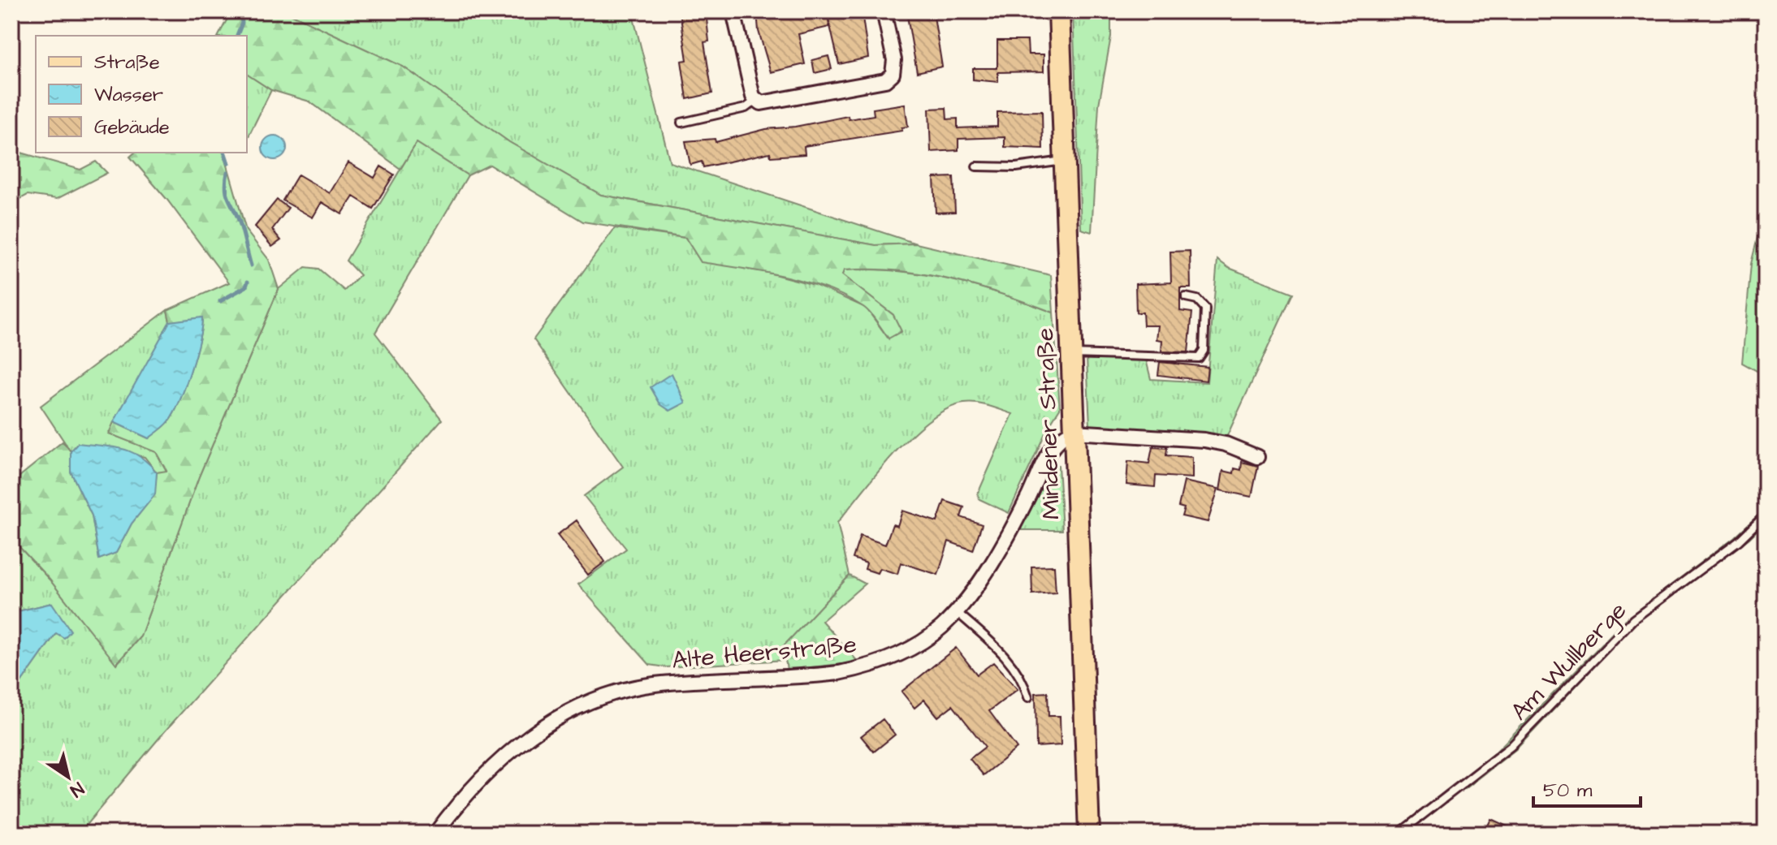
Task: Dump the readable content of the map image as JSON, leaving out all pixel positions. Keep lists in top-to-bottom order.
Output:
{
  "streets": {
    "main road": ["Mindener Straße"],
    "street": ["Alte Heerstraße"],
    "lane": ["Am Wullberge"]
  },
  "crossings": [
    ["Mindener Straße", "Alte Heerstraße"]
  ],
  "legend": ["Straße", "Wasser", "Gebäude"],
  "scale_bar": "50 m",
  "north": "bottom right"
}
